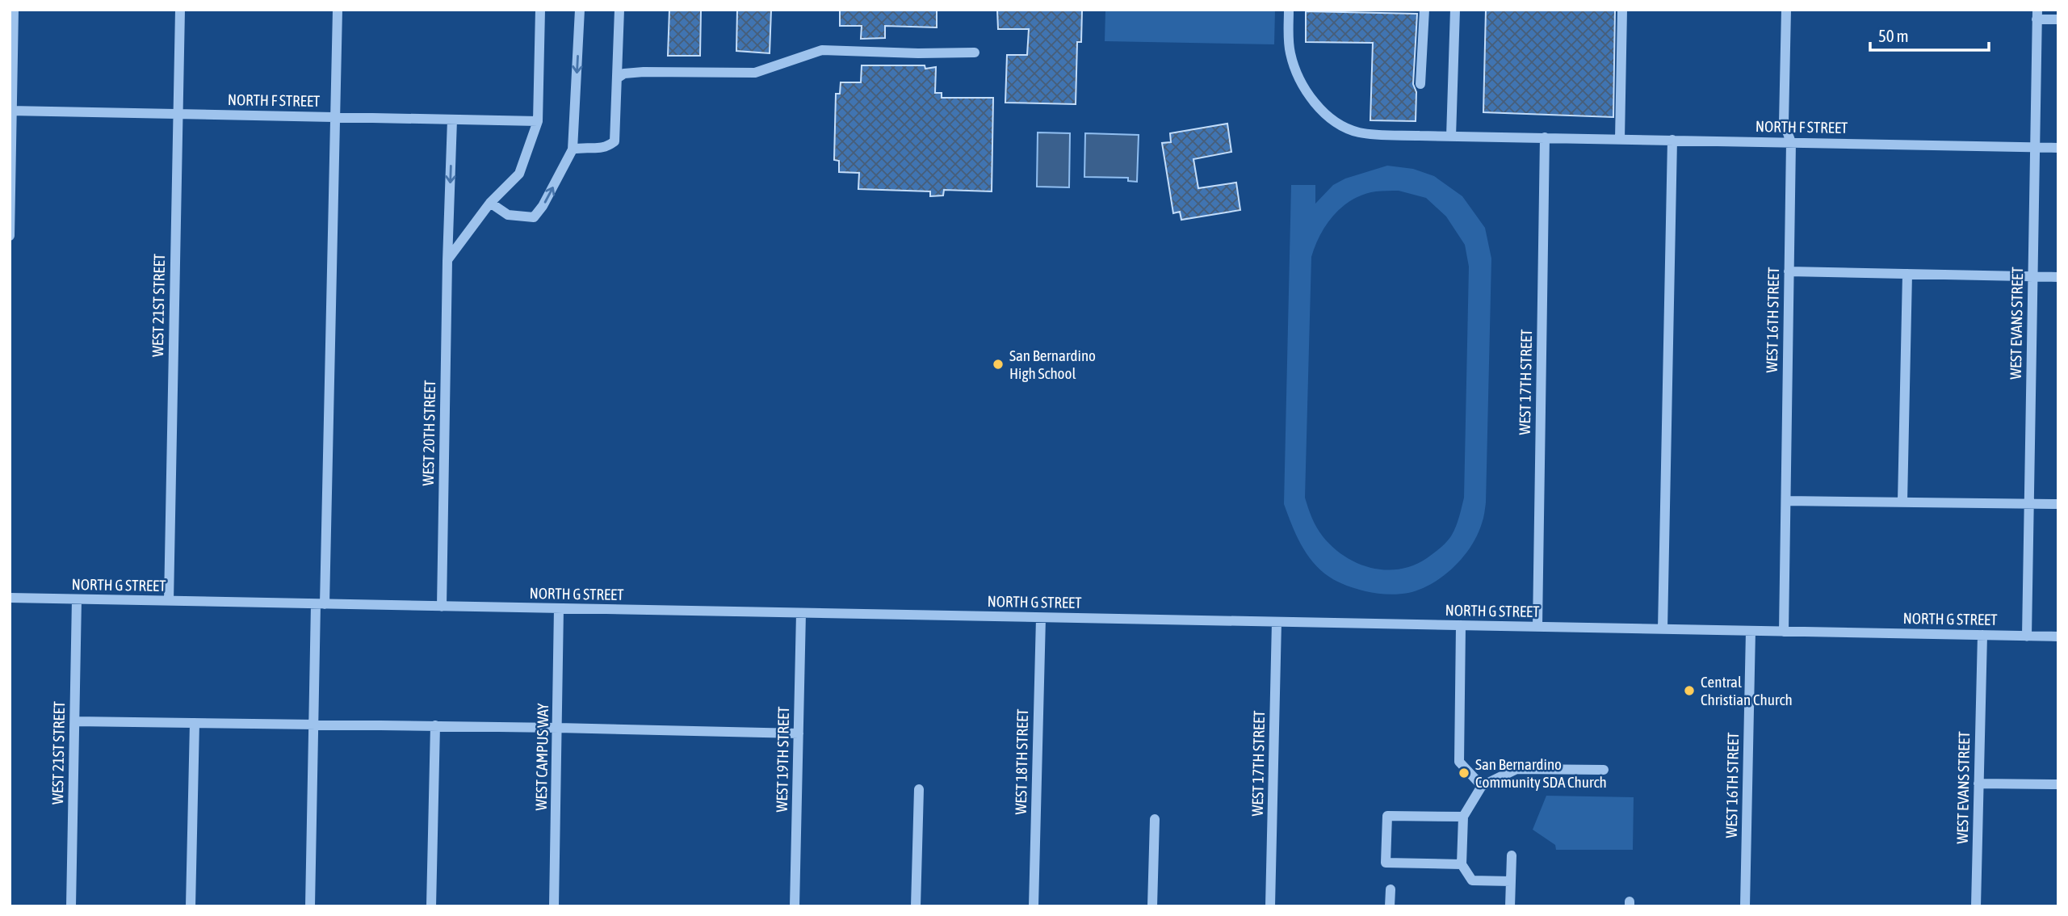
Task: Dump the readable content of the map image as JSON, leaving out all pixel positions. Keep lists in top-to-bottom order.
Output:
{
  "streets": {
    "street": [
      "NORTH F STREET",
      "WEST 21ST STREET",
      "WEST 16TH STREET",
      "WEST EVANS STREET",
      "WEST 17TH STREET",
      "WEST 20TH STREET",
      "NORTH G STREET",
      "WEST CAMPUS WAY",
      "WEST 19TH STREET",
      "WEST 18TH STREET"
    ]
  },
  "crossings": [
    ["NORTH F STREET", "WEST 21ST STREET"],
    ["NORTH F STREET", "WEST 16TH STREET"],
    ["NORTH F STREET", "WEST EVANS STREET"],
    ["NORTH F STREET", "WEST 17TH STREET"],
    ["NORTH F STREET", "WEST 20TH STREET"],
    ["WEST 21ST STREET", "NORTH G STREET"],
    ["WEST 16TH STREET", "NORTH G STREET"],
    ["WEST EVANS STREET", "NORTH G STREET"],
    ["WEST 17TH STREET", "NORTH G STREET"],
    ["WEST 20TH STREET", "NORTH G STREET"],
    ["NORTH G STREET", "WEST CAMPUS WAY"],
    ["NORTH G STREET", "WEST 19TH STREET"],
    ["NORTH G STREET", "WEST 18TH STREET"]
  ],
  "places": ["San Bernardino High School", "Central Christian Church", "San Bernardino Community SDA Church"],
  "scale_bar": "50 m"
}
